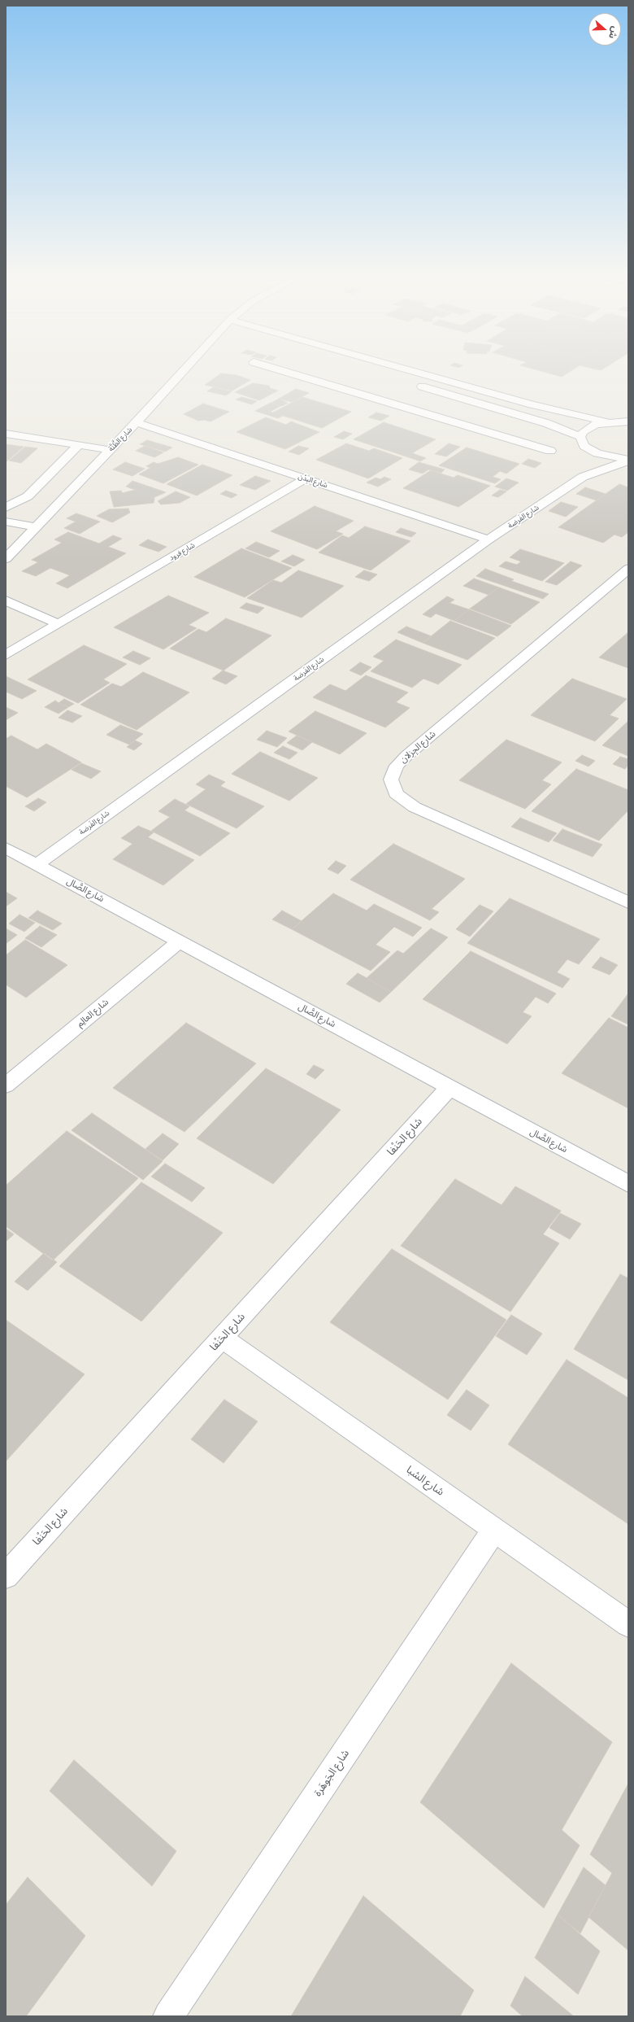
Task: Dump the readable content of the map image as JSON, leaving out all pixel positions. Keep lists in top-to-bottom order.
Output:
{
  "streets": {
    "street": [
      "شارع الظَّنَّة",
      "شارع البِدْن",
      "شارع الفَرضة",
      "شارع فرود",
      "شارع الجِزلان",
      "شارع الصَّال",
      "شارع العالِم",
      "شارع الحَنْفا",
      "شارع الشبا",
      "شارع الجَوهَرة"
    ]
  },
  "crossings": [
    ["شارع الظَّنَّة", "شارع البِدْن"],
    ["شارع البِدْن", "شارع الفَرضة"],
    ["شارع البِدْن", "شارع فرود"],
    ["شارع الفَرضة", "شارع الصَّال"],
    ["شارع الصَّال", "شارع العالِم"],
    ["شارع الصَّال", "شارع الحَنْفا"],
    ["شارع الحَنْفا", "شارع الشبا"],
    ["شارع الشبا", "شارع الجَوهَرة"]
  ],
  "north": "right"
}
